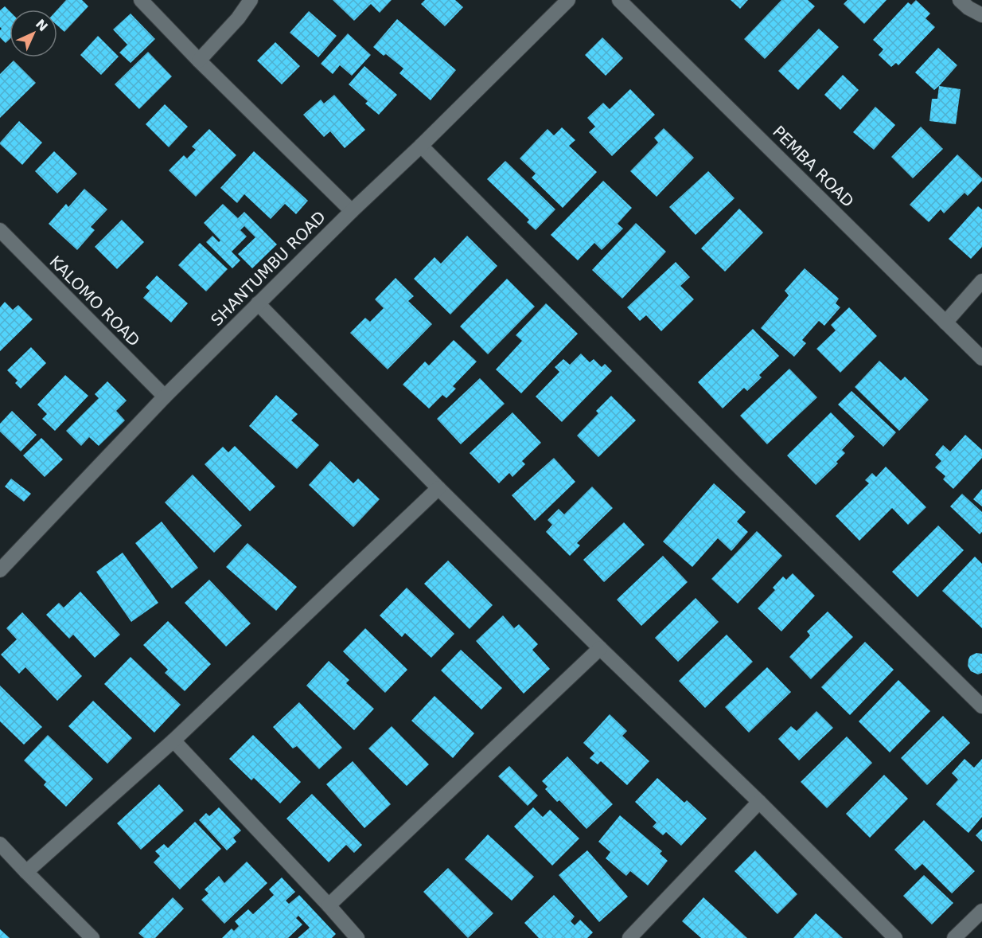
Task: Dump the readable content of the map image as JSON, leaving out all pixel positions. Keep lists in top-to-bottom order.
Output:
{
  "streets": {
    "street": ["PEMBA ROAD", "SHANTUMBU ROAD", "KALOMO ROAD"]
  },
  "crossings": [
    ["SHANTUMBU ROAD", "KALOMO ROAD"]
  ],
  "north": "top right"
}
